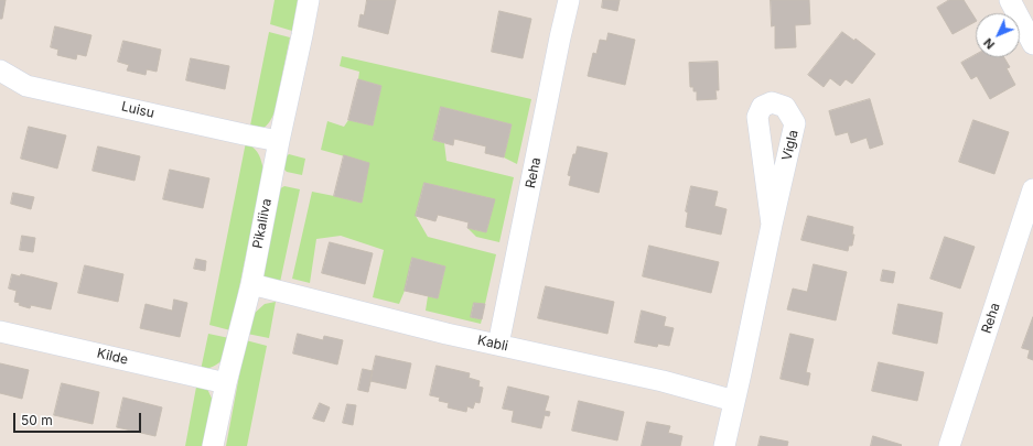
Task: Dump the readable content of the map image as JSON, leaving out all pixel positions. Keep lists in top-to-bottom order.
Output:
{
  "streets": {
    "street": [
      "Luisu",
      "Vigla",
      "Reha",
      "Pikaliiva",
      "Kabli",
      "Kilde"
    ]
  },
  "crossings": [
    ["Luisu", "Pikaliiva"],
    ["Vigla", "Kabli"],
    ["Reha", "Kabli"],
    ["Pikaliiva", "Kabli"],
    ["Pikaliiva", "Kilde"]
  ],
  "scale_bar": "50 m",
  "north": "bottom left"
}
